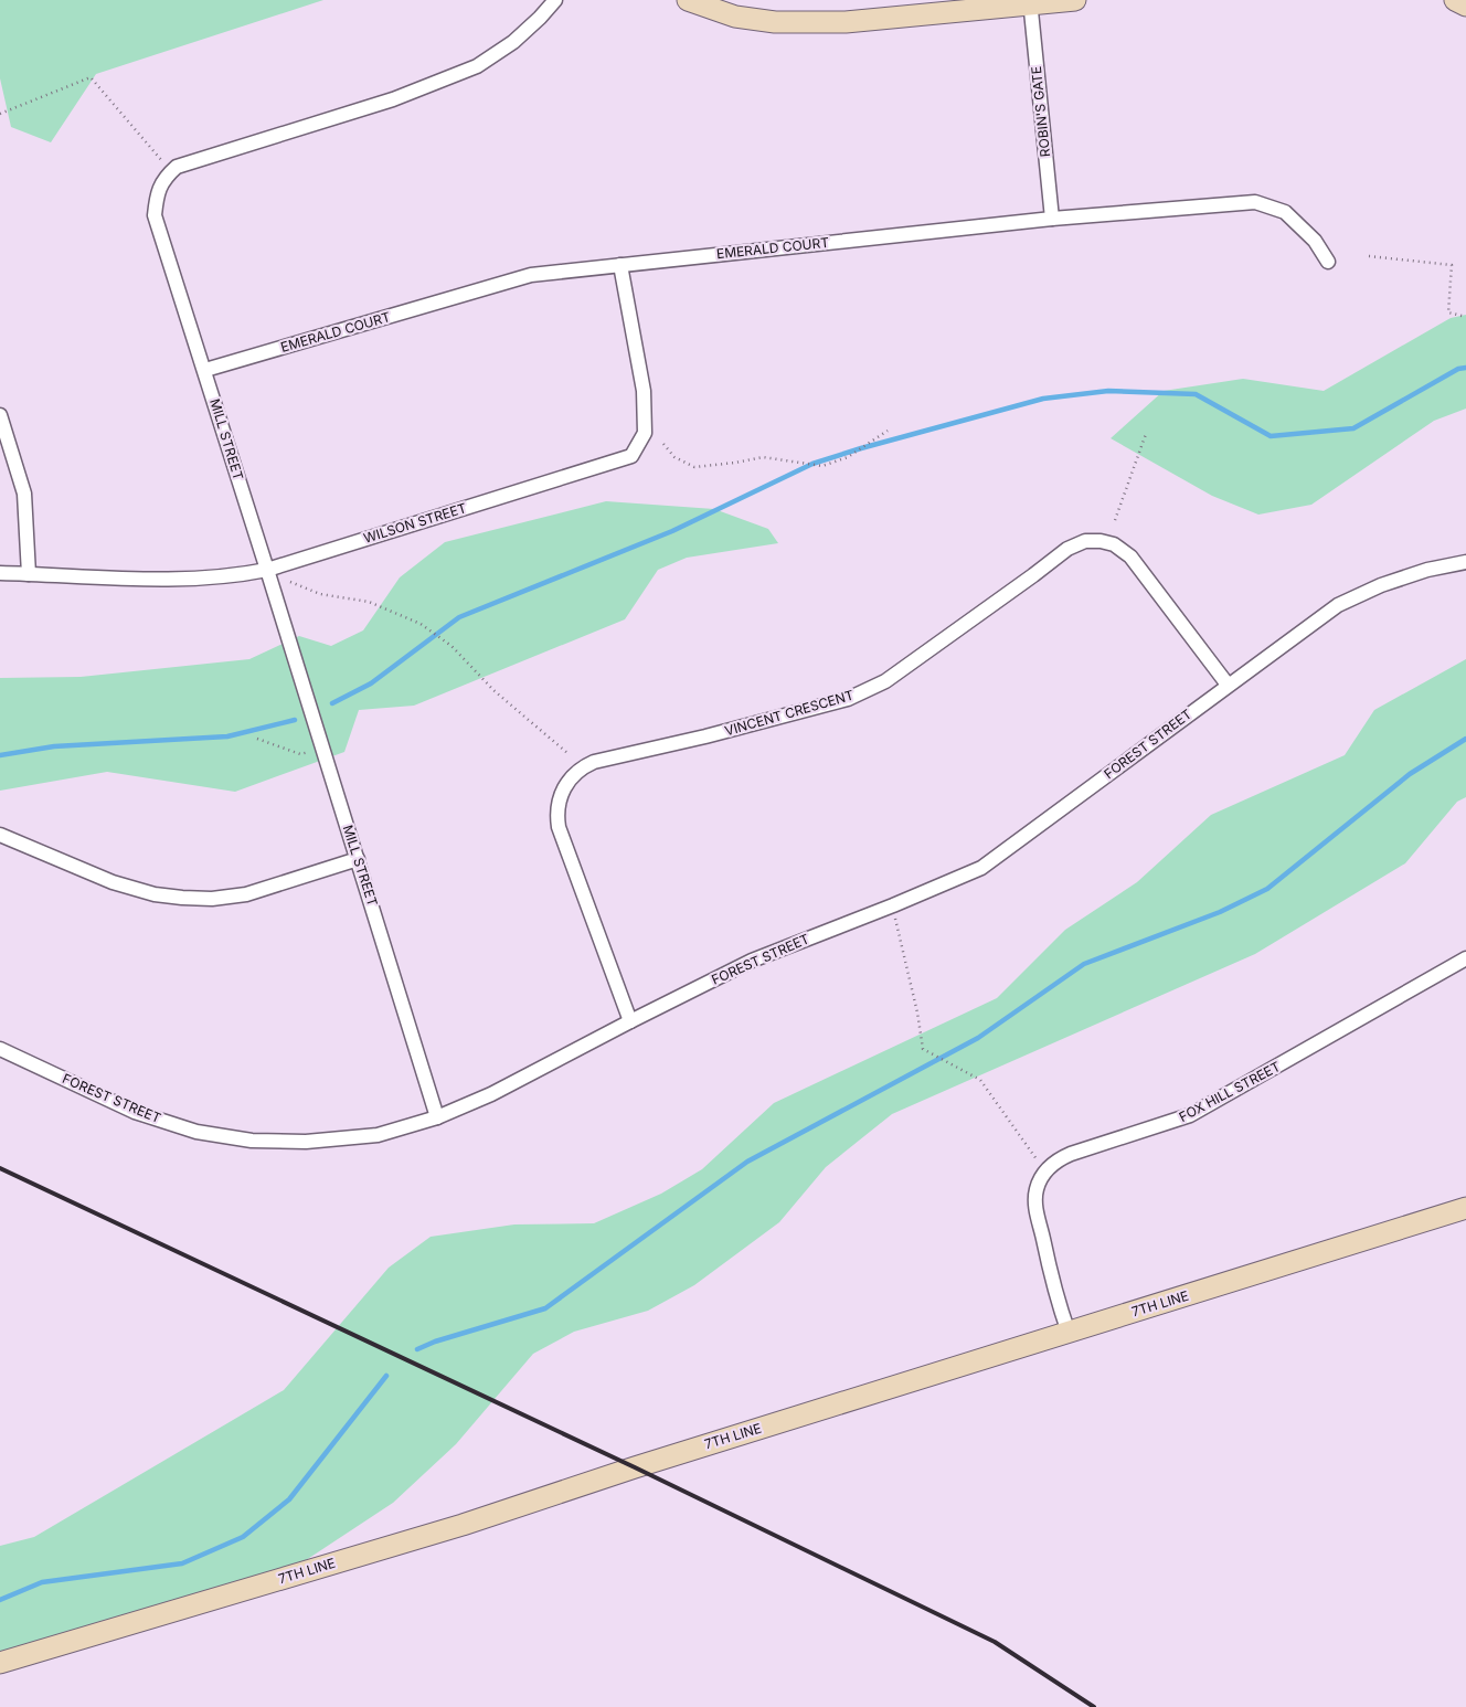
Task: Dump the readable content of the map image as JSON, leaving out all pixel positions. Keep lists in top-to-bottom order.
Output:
{
  "streets": {
    "street": [
      "ROBIN'S GATE",
      "EMERALD COURT",
      "MILL STREET",
      "WILSON STREET",
      "VINCENT CRESCENT",
      "FOREST STREET",
      "FOX HILL STREET",
      "7TH LINE"
    ]
  },
  "crossings": [
    ["ROBIN'S GATE", "EMERALD COURT"],
    ["EMERALD COURT", "MILL STREET"],
    ["EMERALD COURT", "WILSON STREET"],
    ["MILL STREET", "WILSON STREET"],
    ["MILL STREET", "FOREST STREET"],
    ["VINCENT CRESCENT", "FOREST STREET"],
    ["FOX HILL STREET", "7TH LINE"]
  ]
}
